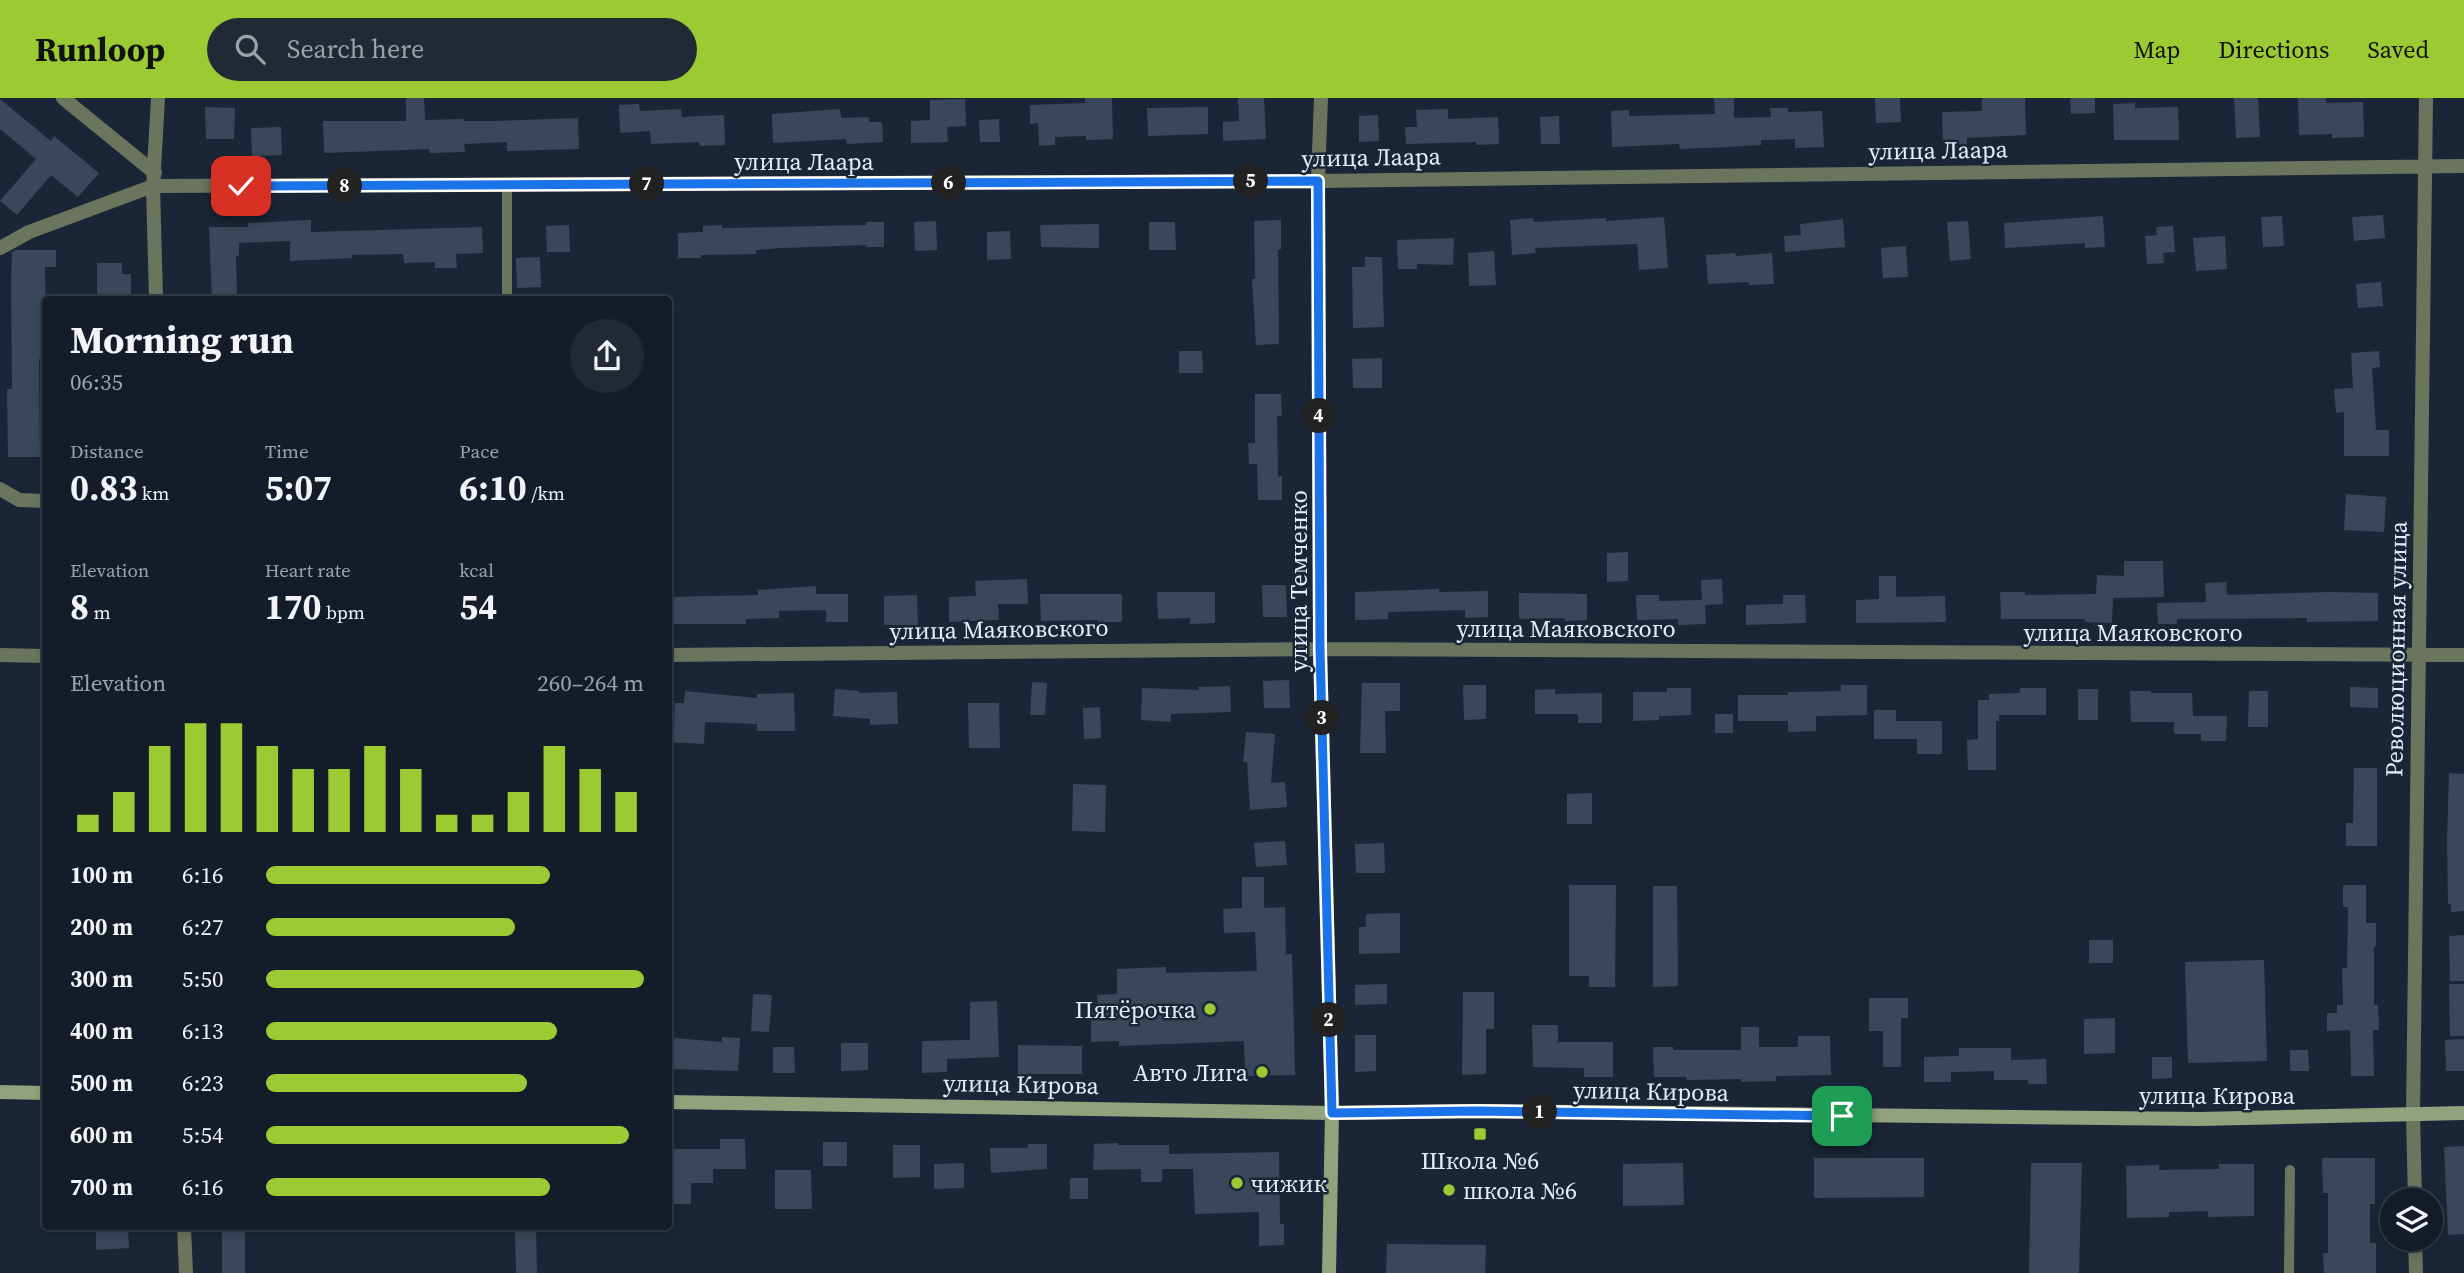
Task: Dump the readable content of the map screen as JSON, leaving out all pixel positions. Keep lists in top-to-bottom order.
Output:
{
  "streets": {
    "main road": ["улица Темченко", "улица Кирова"],
    "street": ["улица Лаара", "улица Маяковского", "Революционная улица"]
  },
  "crossings": [
    ["улица Лаара", "улица Темченко"],
    ["улица Лаара", "Революционная улица"],
    ["улица Темченко", "улица Маяковского"],
    ["улица Темченко", "улица Кирова"],
    ["улица Маяковского", "Революционная улица"],
    ["Революционная улица", "улица Кирова"]
  ],
  "places": {
    "other": [
      "Пятёрочка",
      "Авто Лига",
      "чижик",
      "школа №6"
    ],
    "transit": ["Школа №6"]
  },
  "page": {
    "header": "Runloop",
    "search": "Search here",
    "nav": ["Map", "Directions", "Saved"],
    "pins": [
      "5",
      "6",
      "7",
      "8",
      "4",
      "3",
      "2",
      "1"
    ],
    "heading": ["Morning run", "06:35"],
    "stats": [
      ["Distance", "0.83 km"],
      ["Time", "5:07"],
      ["Pace", "6:10 /km"],
      ["Elevation", "8 m"],
      ["Heart rate", "170 bpm"],
      ["kcal", "54"]
    ],
    "chart": ["Elevation", "260–264 m"],
    "list": [
      {
        "name": "100 m",
        "note": "6:16"
      },
      {
        "name": "200 m",
        "note": "6:27"
      },
      {
        "name": "300 m",
        "note": "5:50"
      },
      {
        "name": "400 m",
        "note": "6:13"
      },
      {
        "name": "500 m",
        "note": "6:23"
      },
      {
        "name": "600 m",
        "note": "5:54"
      },
      {
        "name": "700 m",
        "note": "6:16"
      }
    ]
  }
}
